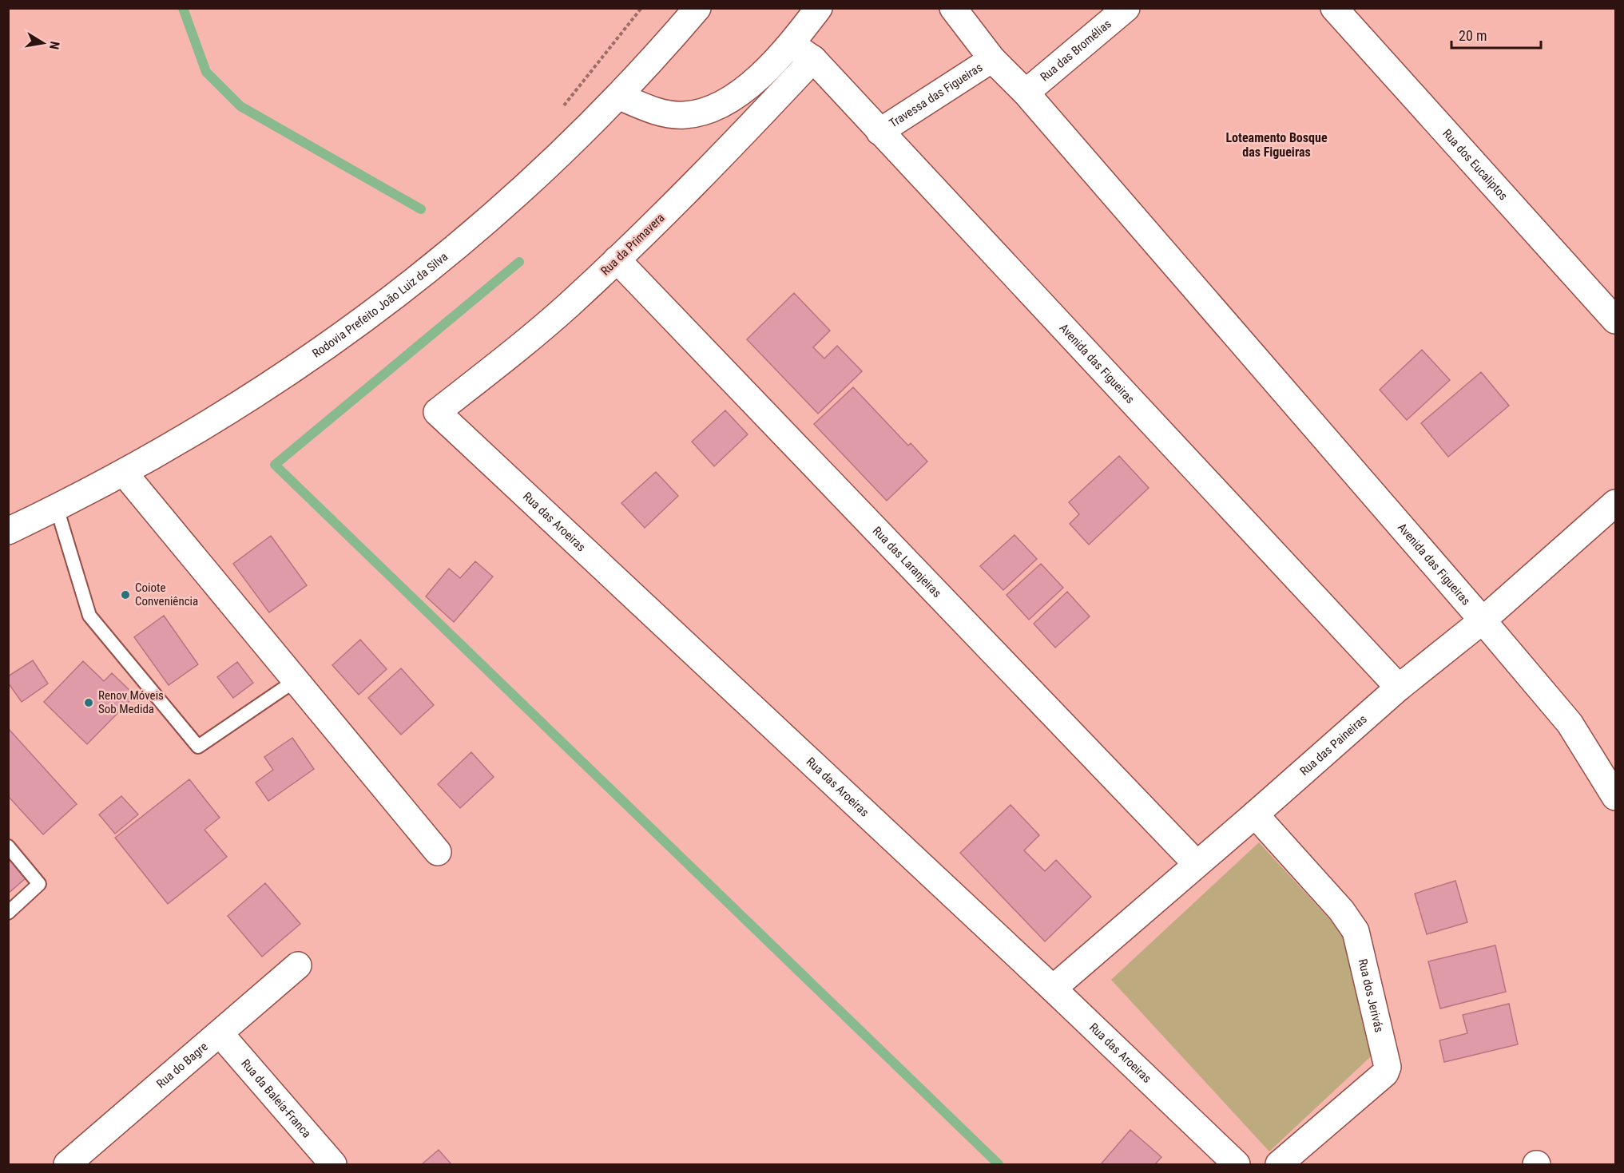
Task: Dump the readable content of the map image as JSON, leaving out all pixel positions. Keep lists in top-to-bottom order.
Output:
{
  "streets": {
    "street": [
      "Rua das Bromélias",
      "Travessa das Figueiras",
      "Rua dos Eucaliptos",
      "Rua da Primavera",
      "Rodovia Prefeito João Luiz da Silva",
      "Avenida das Figueiras",
      "Rua das Aroeiras",
      "Rua das Laranjeiras",
      "Rua das Paineiras",
      "Rua dos Jerivás",
      "Rua do Bagre",
      "Rua da Baleia-Franca"
    ]
  },
  "crossings": [
    ["Rua das Bromélias", "Avenida das Figueiras"],
    ["Travessa das Figueiras", "Avenida das Figueiras"],
    ["Rua da Primavera", "Avenida das Figueiras"],
    ["Rua da Primavera", "Rua das Aroeiras"],
    ["Rua da Primavera", "Rua das Laranjeiras"],
    ["Avenida das Figueiras", "Rua das Paineiras"],
    ["Rua das Aroeiras", "Rua das Paineiras"],
    ["Rua das Laranjeiras", "Rua das Paineiras"],
    ["Rua das Paineiras", "Rua dos Jerivás"],
    ["Rua do Bagre", "Rua da Baleia-Franca"]
  ],
  "districts": ["Loteamento Bosque das Figueiras"],
  "places": ["Coiote Conveniência", "Renov Móveis Sob Medida"],
  "scale_bar": "20 m",
  "north": "right"
}
